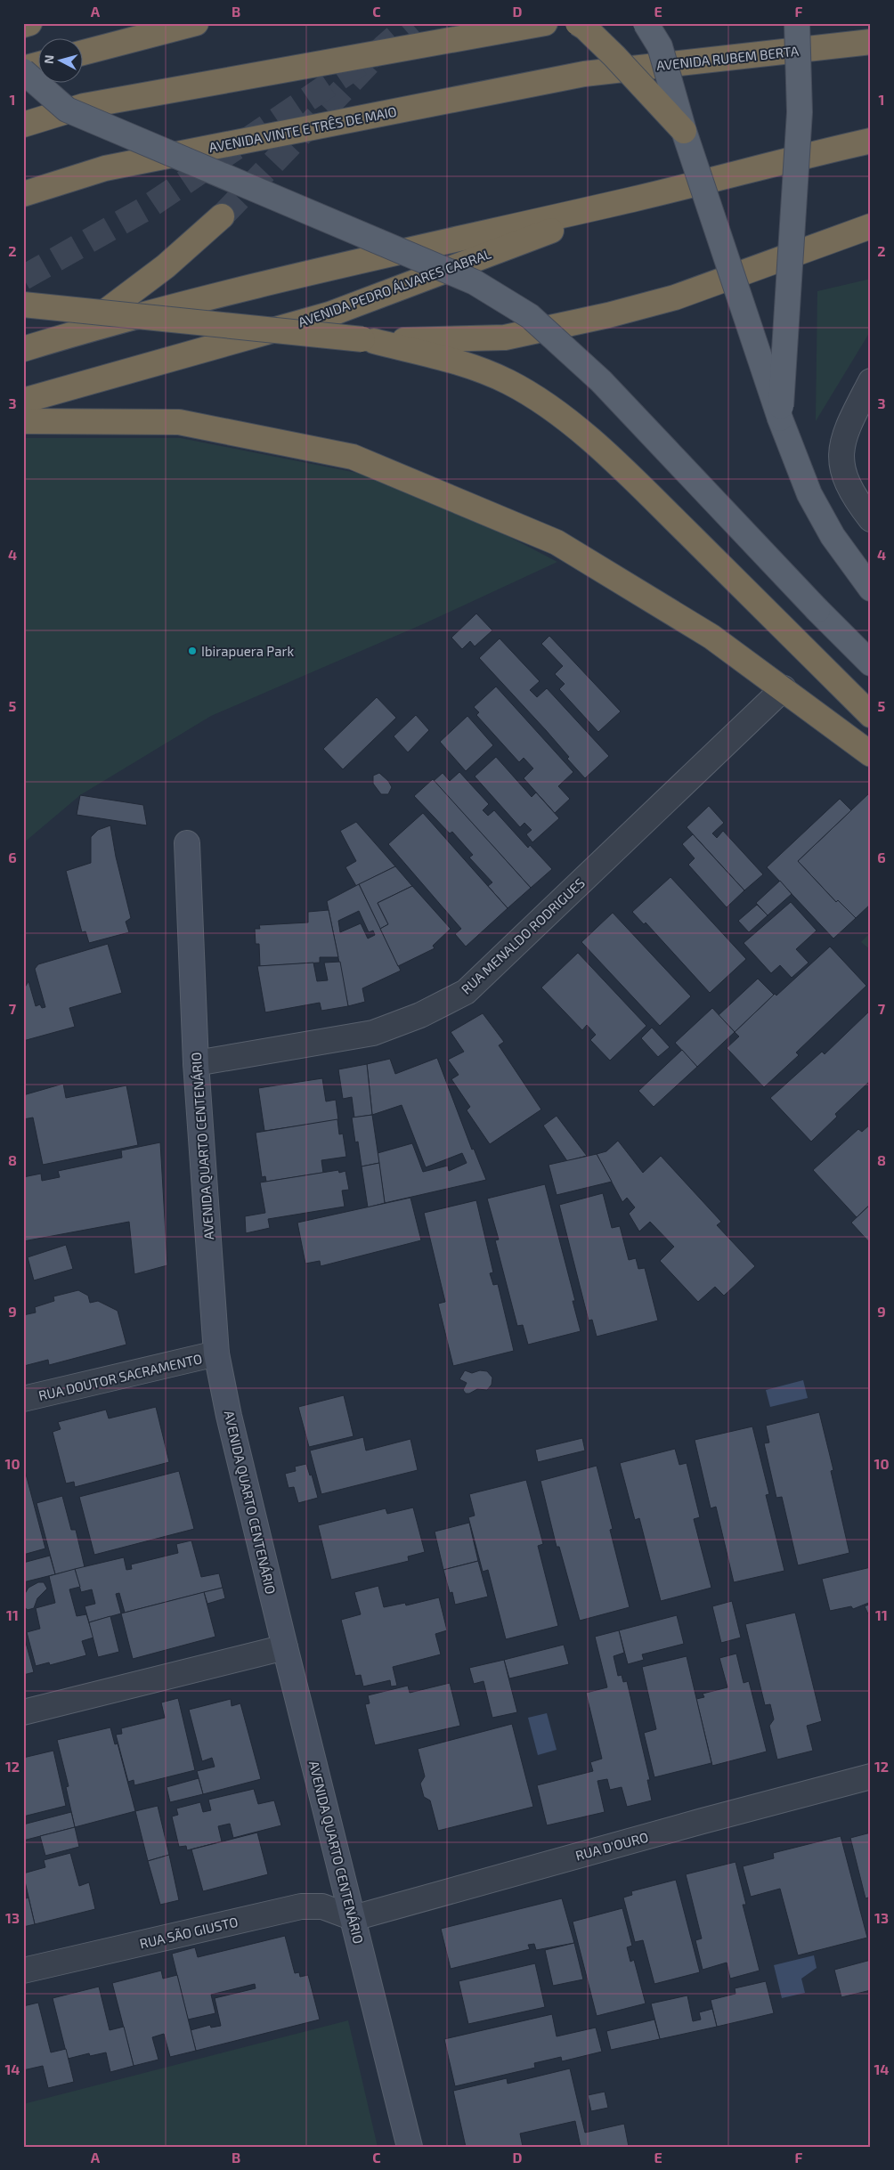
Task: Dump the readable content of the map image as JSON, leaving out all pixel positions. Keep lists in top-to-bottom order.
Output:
{
  "streets": {
    "highway": ["AVENIDA RUBEM BERTA", "AVENIDA VINTE E TRÊS DE MAIO", "AVENIDA PEDRO ÁLVARES CABRAL"],
    "street": [
      "RUA MENALDO RODRIGUES",
      "AVENIDA QUARTO CENTENÁRIO",
      "RUA DOUTOR SACRAMENTO",
      "RUA D'OURO",
      "RUA SÃO GIUSTO"
    ]
  },
  "crossings": [
    ["AVENIDA RUBEM BERTA", "AVENIDA VINTE E TRÊS DE MAIO"],
    ["RUA MENALDO RODRIGUES", "AVENIDA QUARTO CENTENÁRIO"],
    ["AVENIDA QUARTO CENTENÁRIO", "RUA DOUTOR SACRAMENTO"],
    ["AVENIDA QUARTO CENTENÁRIO", "RUA D'OURO"],
    ["AVENIDA QUARTO CENTENÁRIO", "RUA SÃO GIUSTO"],
    ["RUA D'OURO", "RUA SÃO GIUSTO"]
  ],
  "places": ["Ibirapuera Park"],
  "north": "left",
  "grid": {
    "columns": [
      "A",
      "B",
      "C",
      "D",
      "E",
      "F"
    ],
    "rows": [
      "1",
      "2",
      "3",
      "4",
      "5",
      "6",
      "7",
      "8",
      "9",
      "10",
      "11",
      "12",
      "13",
      "14"
    ]
  }
}
